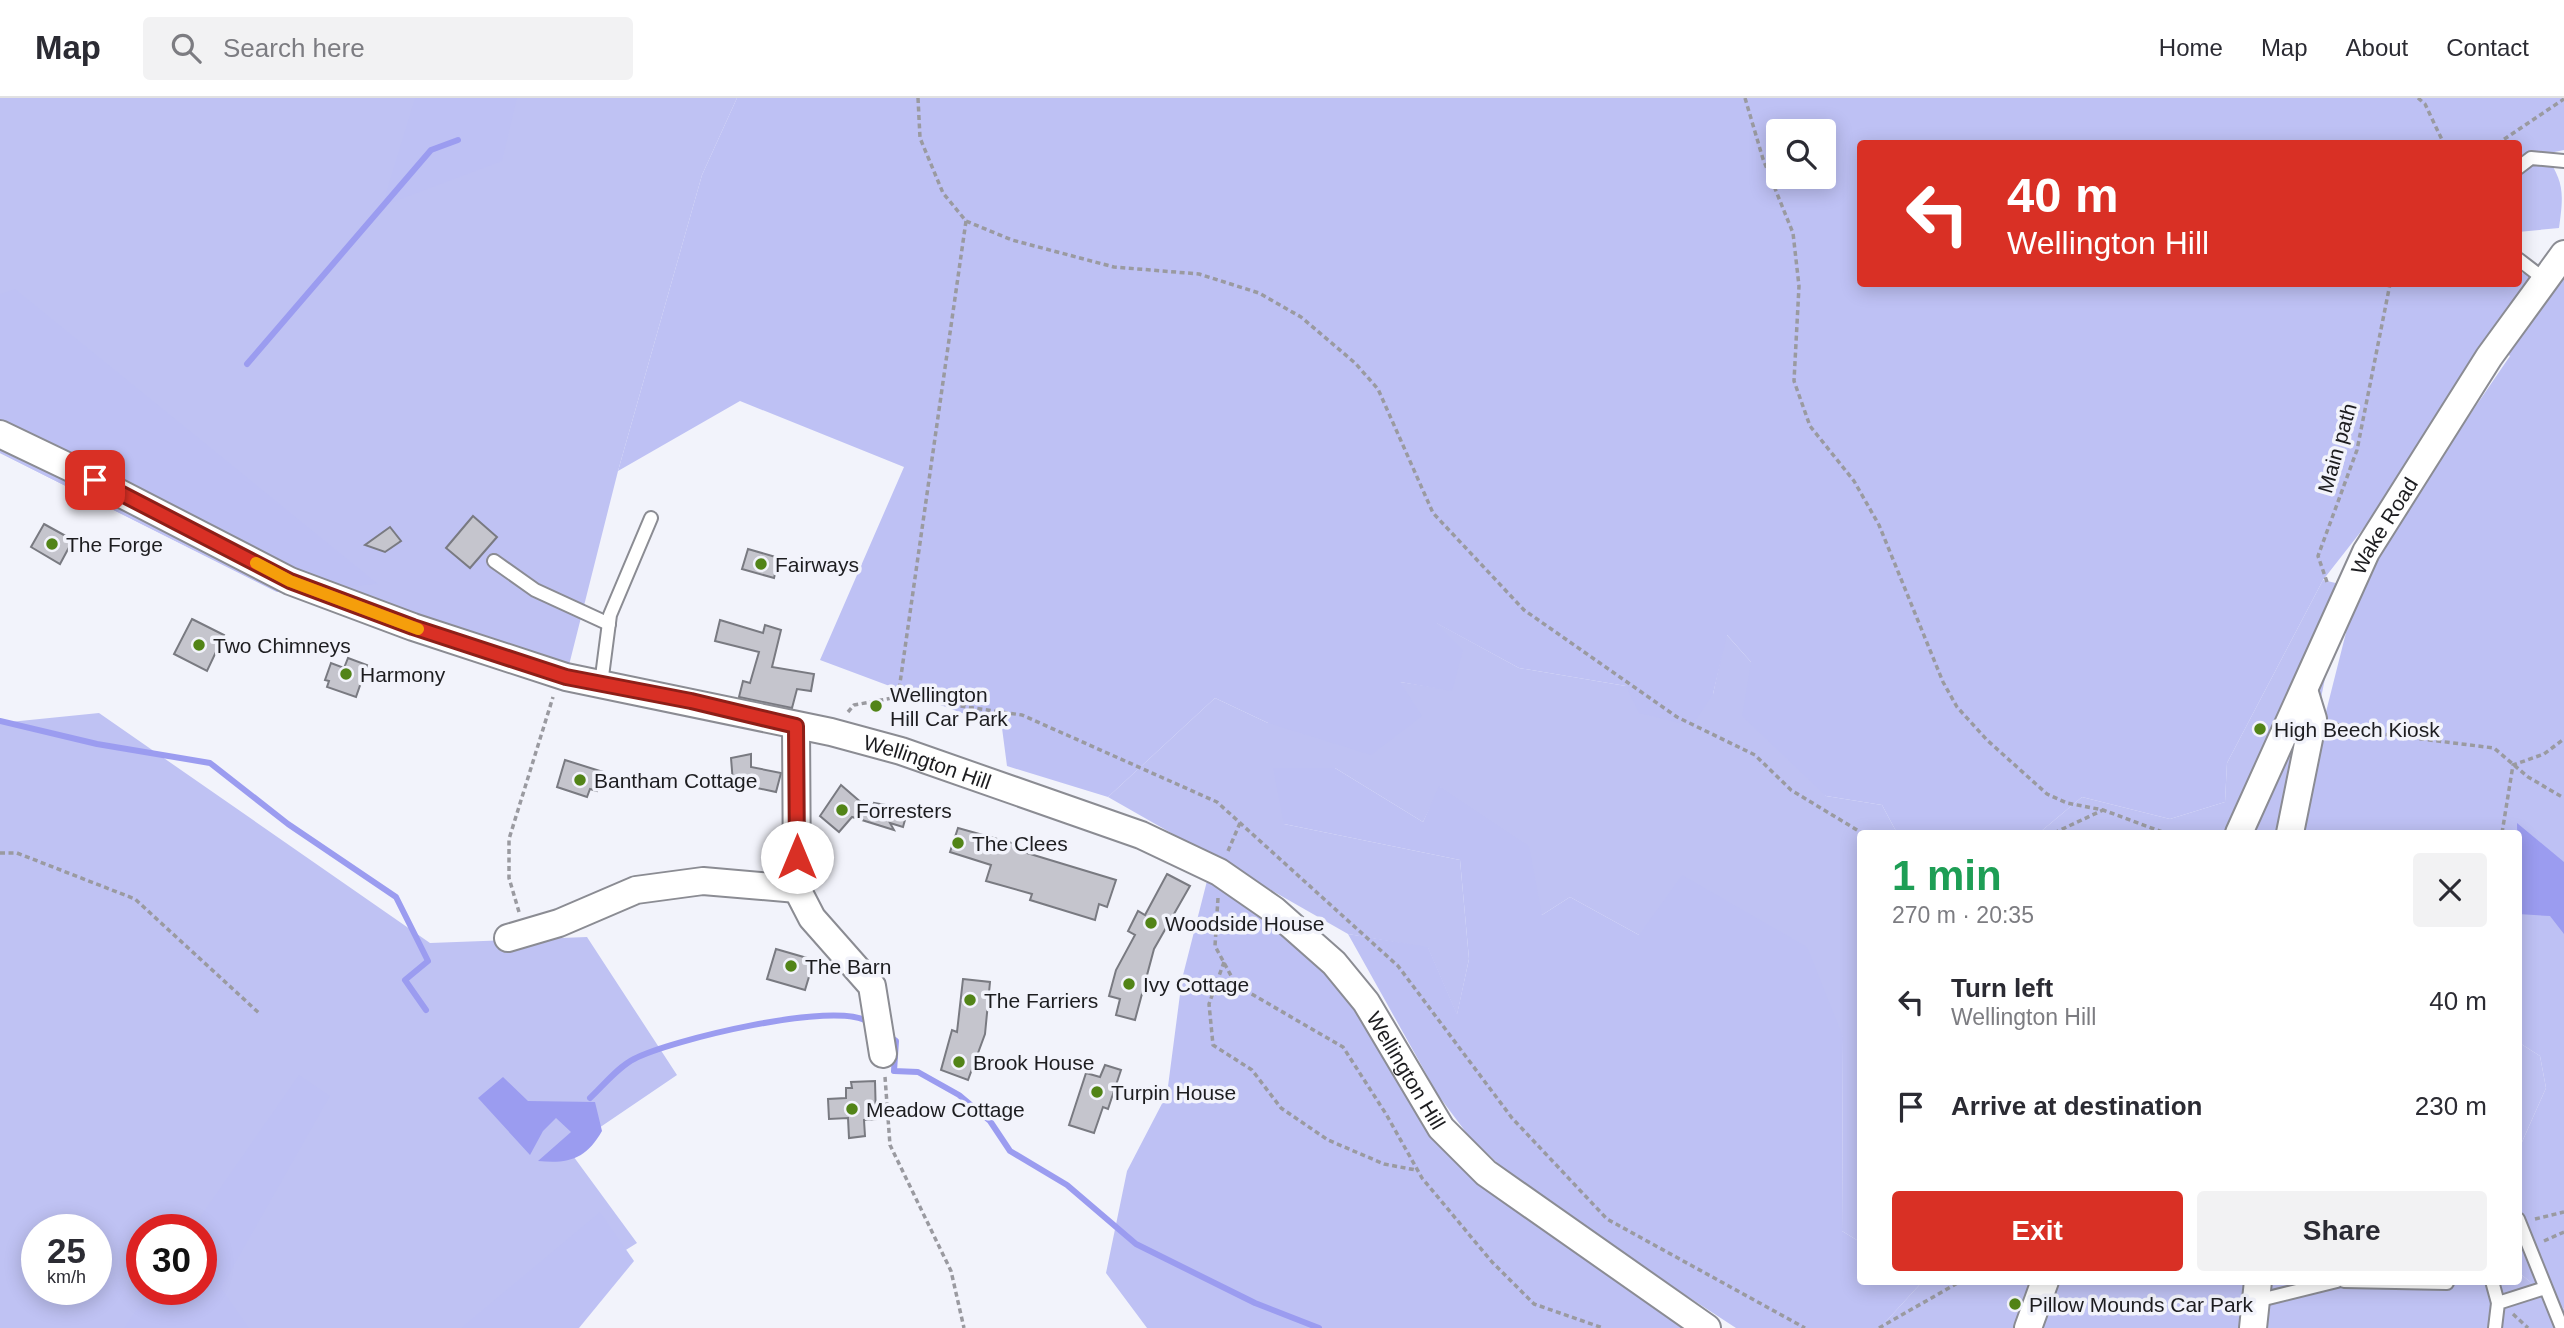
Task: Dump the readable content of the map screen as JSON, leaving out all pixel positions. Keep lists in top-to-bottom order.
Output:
{
  "streets": {
    "street": ["Wake Road", "Wellington Hill"],
    "path": ["Main path"]
  },
  "crossings": [
    ["Main path", "Wake Road"]
  ],
  "places": [
    "The Forge",
    "Fairways",
    "Two Chimneys",
    "Harmony",
    "Wellington Hill Car Park",
    "High Beech Kiosk",
    "Bantham Cottage",
    "Forresters",
    "The Clees",
    "Woodside House",
    "The Barn",
    "Ivy Cottage",
    "The Farriers",
    "Brook House",
    "Turpin House",
    "Meadow Cottage",
    "Pillow Mounds Car Park"
  ],
  "page": {
    "header": "Map",
    "search": "Search here",
    "nav": [
      "Home",
      "Map",
      "About",
      "Contact"
    ],
    "turn": ["40 m", "Wellington Hill"],
    "heading": ["1 min", "270 m · 20:35"],
    "list": [
      {
        "name": "Turn left",
        "note": "Wellington Hill",
        "value": "40 m"
      },
      {
        "name": "Arrive at destination",
        "value": "230 m"
      }
    ],
    "buttons": ["Exit", "Share"],
    "speed": "25 km/h",
    "limit": "30"
  }
}
